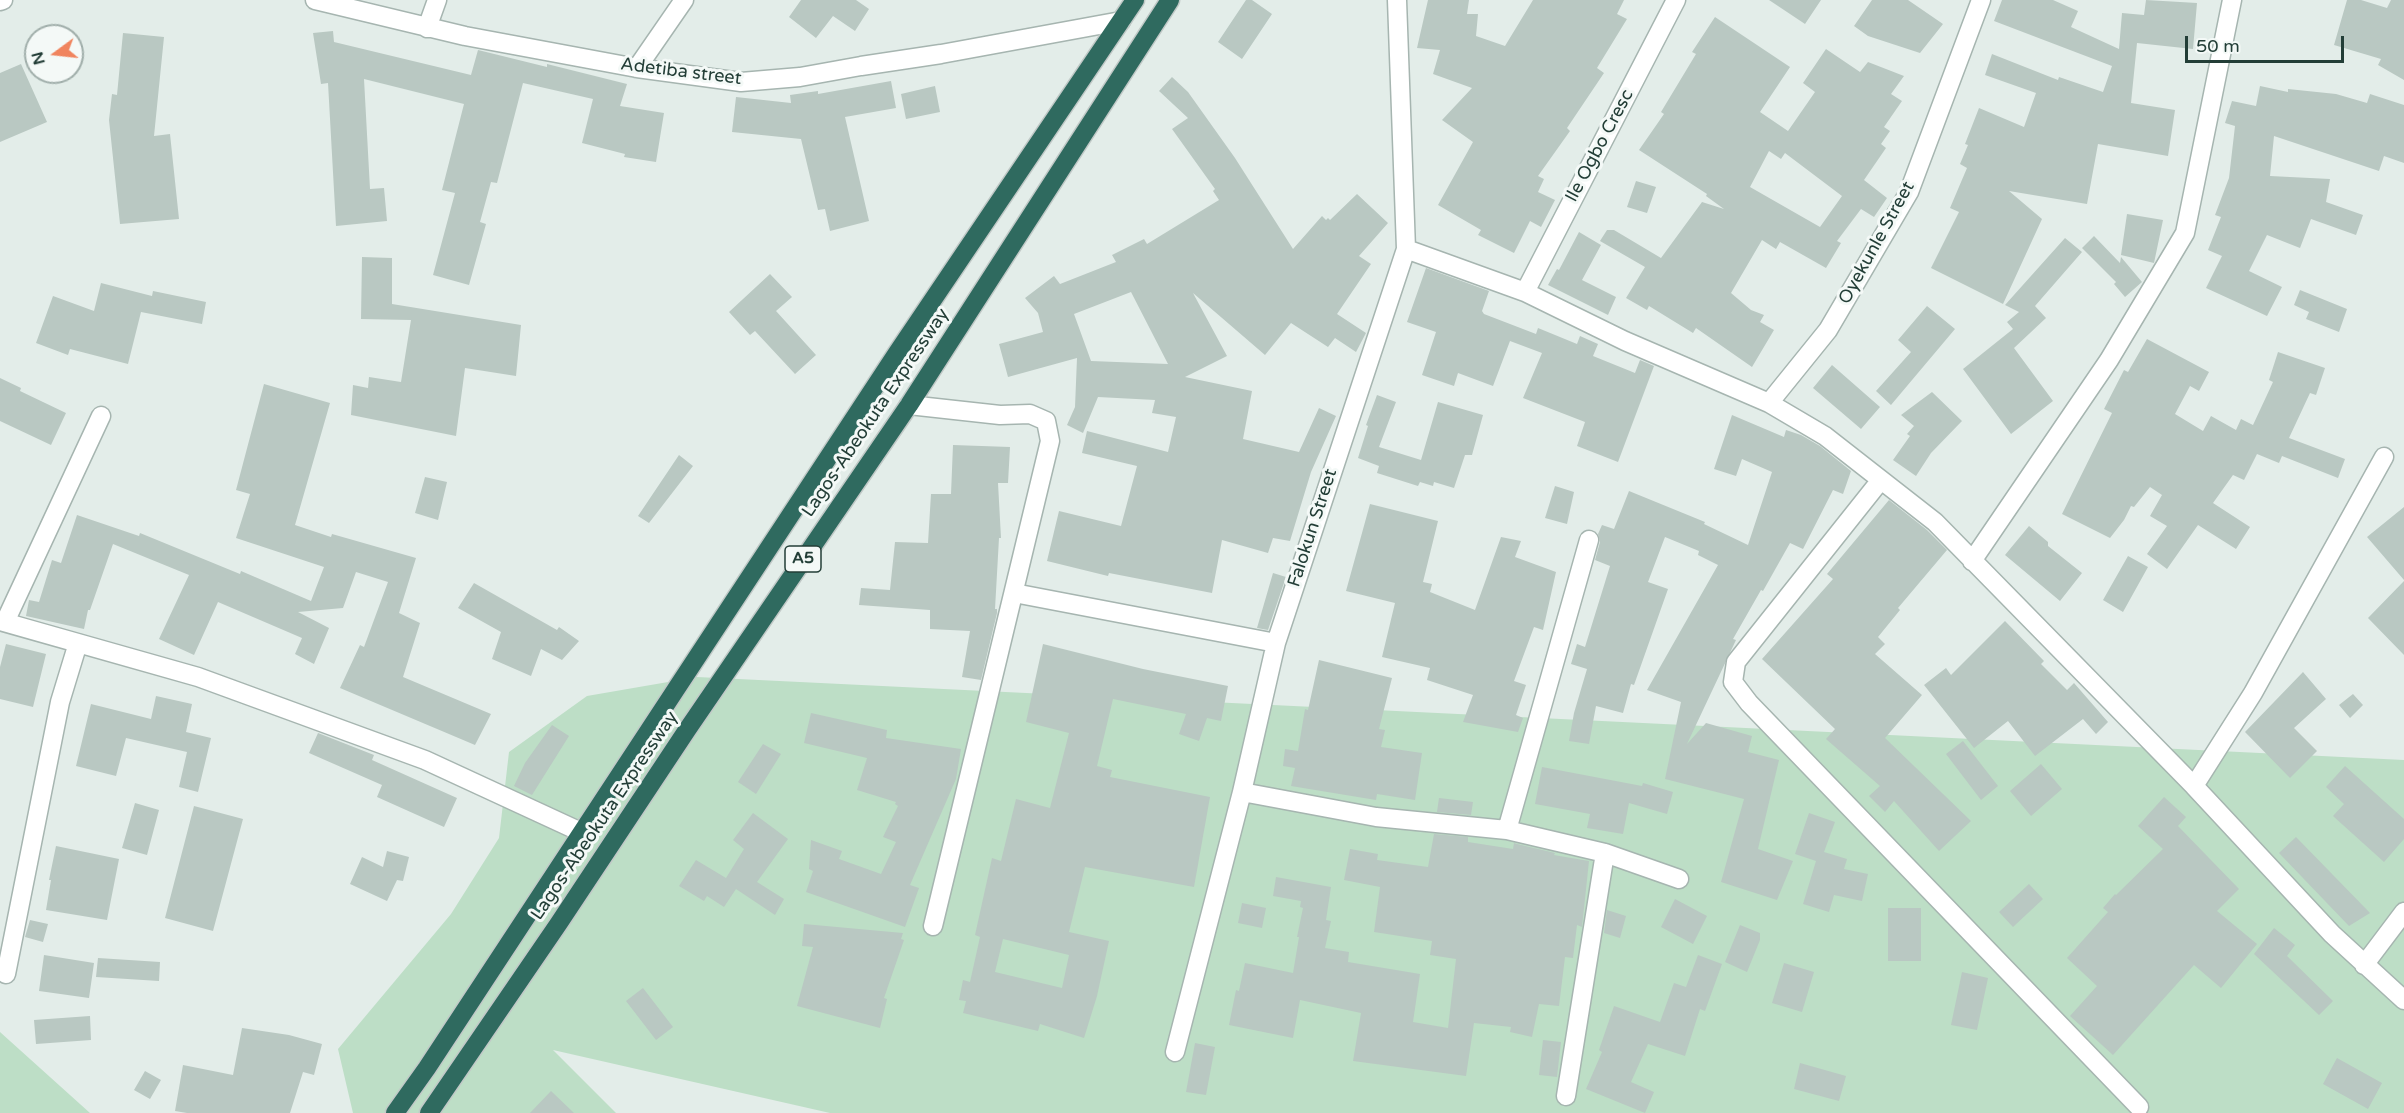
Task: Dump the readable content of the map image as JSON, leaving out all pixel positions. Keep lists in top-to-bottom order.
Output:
{
  "streets": {
    "highway": ["Lagos-Abeokuta Expressway", "A5"],
    "street": [
      "Adetiba street",
      "Ile Ogbo Cresc",
      "Oyekunle Street",
      "Falokun Street"
    ]
  },
  "crossings": [
    ["Adetiba street", "Lagos-Abeokuta Expressway"]
  ],
  "scale_bar": "50 m",
  "north": "left"
}
